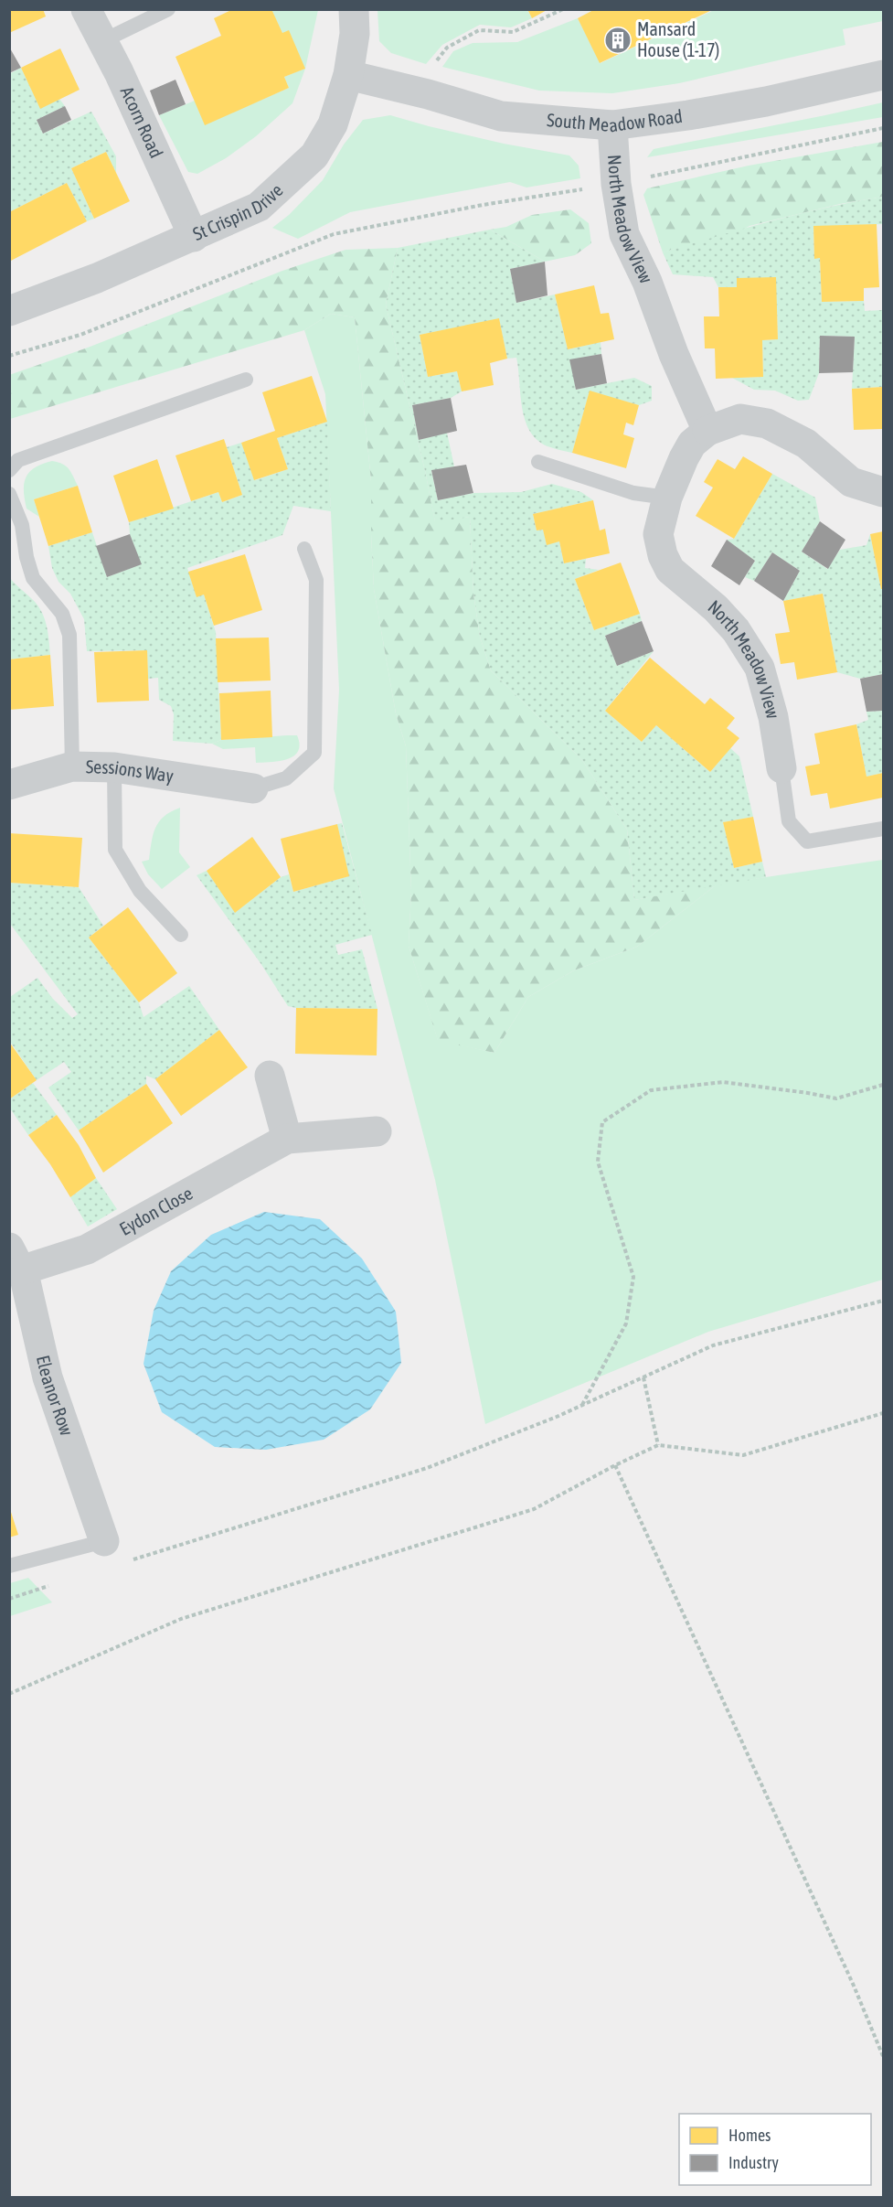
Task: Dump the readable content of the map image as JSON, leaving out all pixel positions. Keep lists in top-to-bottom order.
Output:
{
  "streets": {
    "street": [
      "South Meadow Road",
      "Acorn Road",
      "St Crispin Drive",
      "North Meadow View",
      "Sessions Way",
      "Eydon Close",
      "Eleanor Row"
    ]
  },
  "crossings": [
    ["South Meadow Road", "St Crispin Drive"],
    ["South Meadow Road", "North Meadow View"],
    ["Acorn Road", "St Crispin Drive"],
    ["Eydon Close", "Eleanor Row"]
  ],
  "places": {
    "building": ["Mansard House (1-17)"]
  },
  "legend": ["Homes", "Industry"]
}
